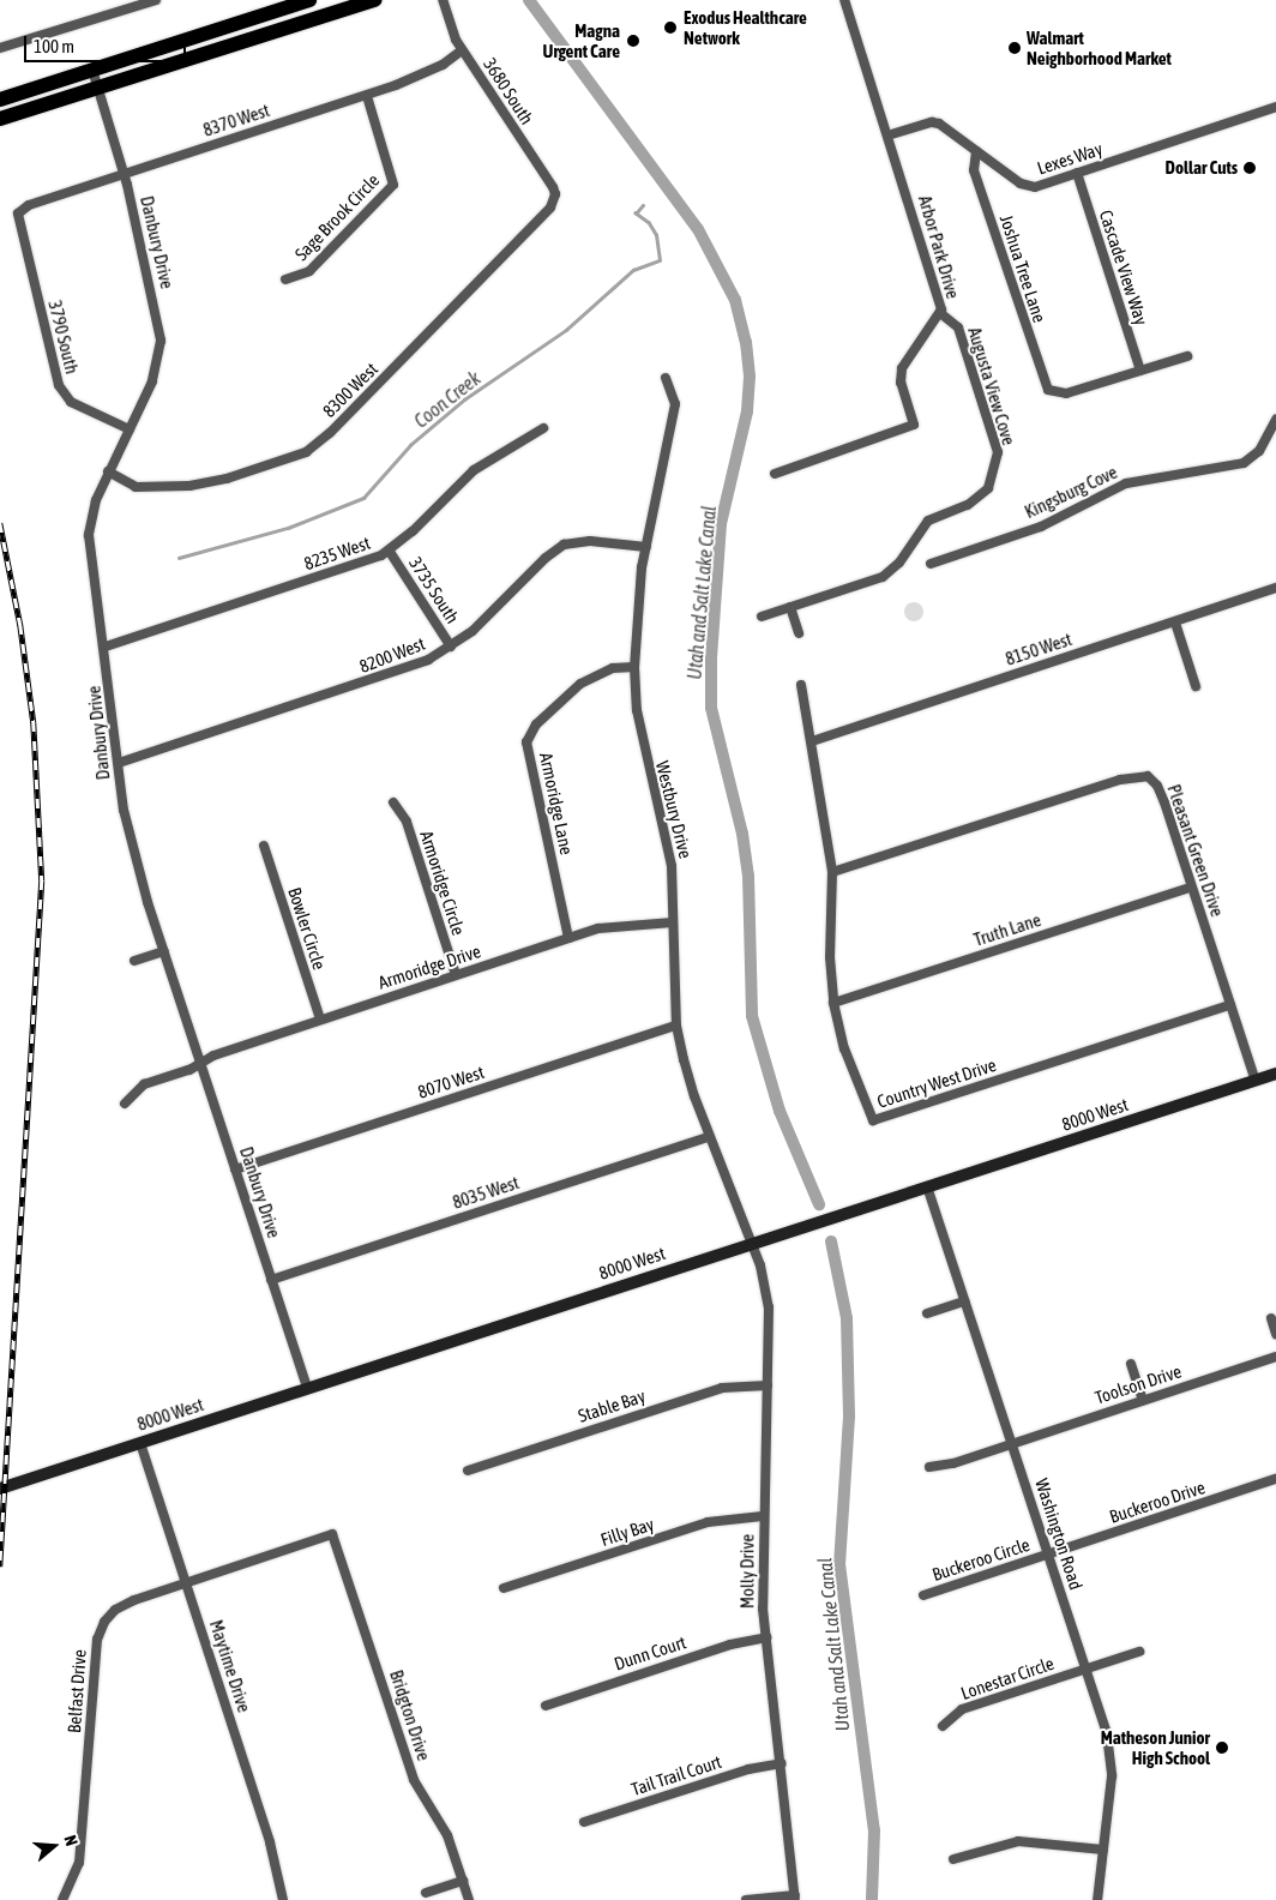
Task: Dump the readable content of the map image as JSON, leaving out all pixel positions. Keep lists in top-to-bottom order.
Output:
{
  "streets": {
    "street": [
      "3680 South",
      "8370 West",
      "Lexes Way",
      "Sage Brook Circle",
      "Danbury Drive",
      "Arbor Park Drive",
      "Cascade View Way",
      "Joshua Tree Lane",
      "3790 South",
      "Augusta View Cove",
      "8300 West",
      "Kingsburg Cove",
      "8235 West",
      "3735 South",
      "8150 West",
      "8200 West",
      "Armoridge Lane",
      "Westbury Drive",
      "Pleasant Green Drive",
      "Armoridge Circle",
      "Bowler Circle",
      "Truth Lane",
      "Armoridge Drive",
      "8070 West",
      "Country West Drive",
      "8000 West",
      "8035 West",
      "Toolson Drive",
      "Stable Bay",
      "Buckeroo Drive",
      "Filly Bay",
      "Washington Road",
      "Buckeroo Circle",
      "Molly Drive",
      "Dunn Court",
      "Maytime Drive",
      "Lonestar Circle",
      "Belfast Drive",
      "Bridgton Drive",
      "Tail Trail Court"
    ]
  },
  "crossings": [
    ["3680 South", "8370 West"],
    ["3680 South", "8300 West"],
    ["8370 West", "Sage Brook Circle"],
    ["8370 West", "Danbury Drive"],
    ["8370 West", "3790 South"],
    ["Lexes Way", "Arbor Park Drive"],
    ["Lexes Way", "Cascade View Way"],
    ["Lexes Way", "Joshua Tree Lane"],
    ["Danbury Drive", "3790 South"],
    ["Danbury Drive", "8300 West"],
    ["Danbury Drive", "8235 West"],
    ["Danbury Drive", "8200 West"],
    ["Danbury Drive", "Armoridge Drive"],
    ["Danbury Drive", "8070 West"],
    ["Danbury Drive", "8000 West"],
    ["Danbury Drive", "8035 West"],
    ["Arbor Park Drive", "Augusta View Cove"],
    ["Cascade View Way", "Joshua Tree Lane"],
    ["8235 West", "3735 South"],
    ["3735 South", "8200 West"],
    ["8150 West", "Country West Drive"],
    ["8200 West", "Westbury Drive"],
    ["Armoridge Lane", "Westbury Drive"],
    ["Armoridge Lane", "Armoridge Drive"],
    ["Westbury Drive", "Armoridge Drive"],
    ["Westbury Drive", "8070 West"],
    ["Westbury Drive", "8000 West"],
    ["Westbury Drive", "8035 West"],
    ["Westbury Drive", "Molly Drive"],
    ["Pleasant Green Drive", "Truth Lane"],
    ["Pleasant Green Drive", "Country West Drive"],
    ["Pleasant Green Drive", "8000 West"],
    ["Armoridge Circle", "Armoridge Drive"],
    ["Bowler Circle", "Armoridge Drive"],
    ["Truth Lane", "Country West Drive"],
    ["8000 West", "Washington Road"],
    ["8000 West", "Molly Drive"],
    ["8000 West", "Maytime Drive"],
    ["Toolson Drive", "Washington Road"],
    ["Stable Bay", "Molly Drive"],
    ["Buckeroo Drive", "Washington Road"],
    ["Buckeroo Drive", "Buckeroo Circle"],
    ["Filly Bay", "Molly Drive"],
    ["Washington Road", "Buckeroo Circle"],
    ["Washington Road", "Lonestar Circle"],
    ["Molly Drive", "Dunn Court"],
    ["Molly Drive", "Tail Trail Court"],
    ["Maytime Drive", "Belfast Drive"],
    ["Belfast Drive", "Bridgton Drive"]
  ],
  "water": ["Coon Creek", "Utah and Salt Lake Canal"],
  "places": [
    "Exodus Healthcare Network",
    "Magna Urgent Care",
    "Walmart Neighborhood Market",
    "Dollar Cuts",
    "Matheson Junior High School"
  ],
  "scale_bar": "100 m",
  "north": "right"
}
